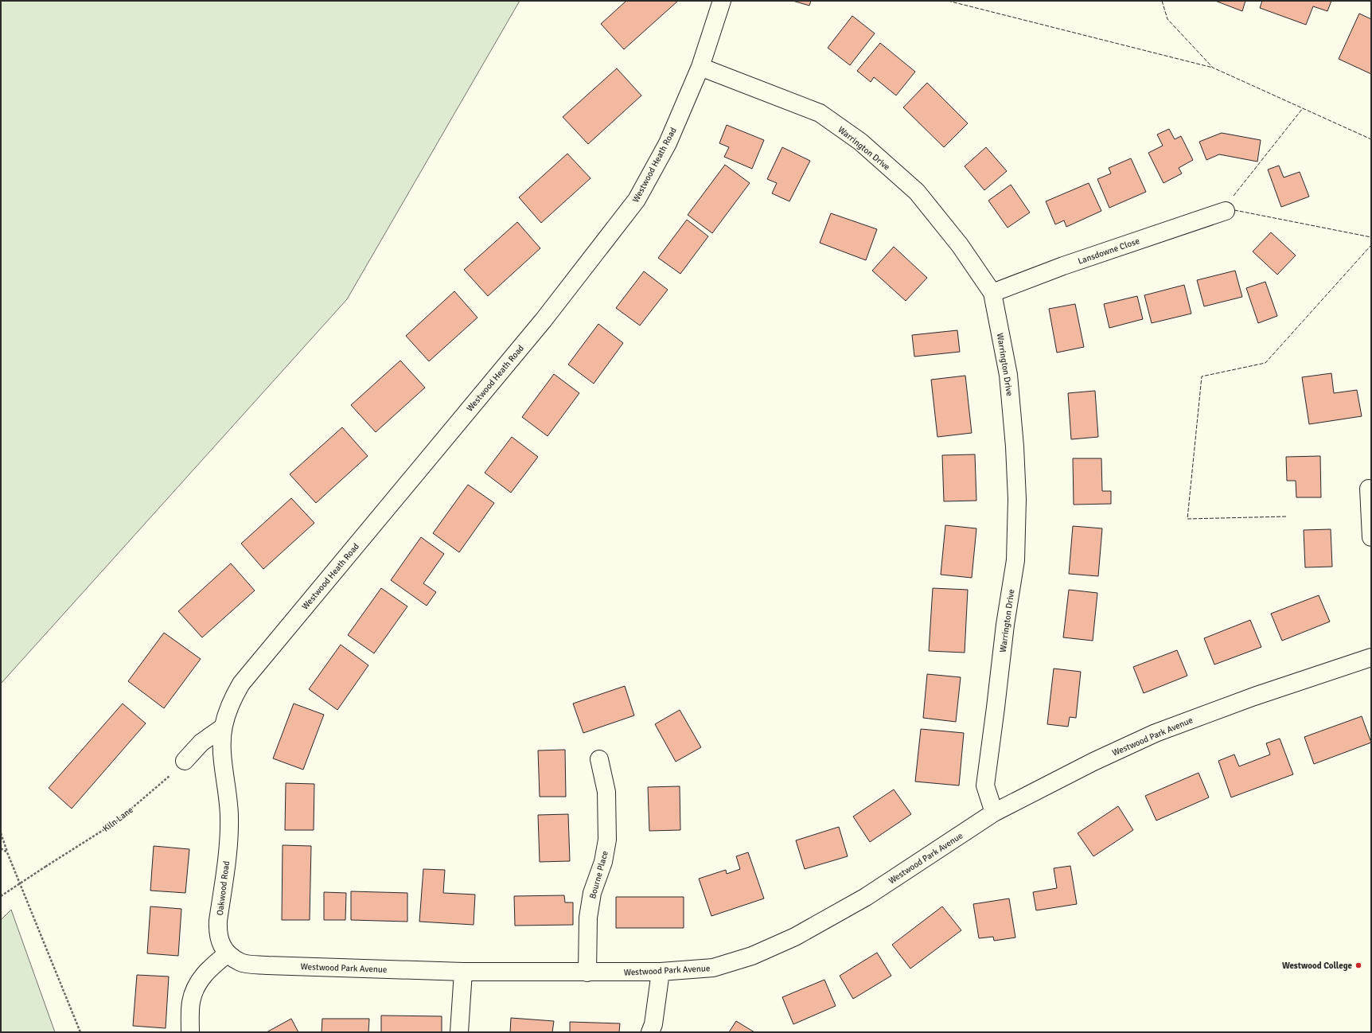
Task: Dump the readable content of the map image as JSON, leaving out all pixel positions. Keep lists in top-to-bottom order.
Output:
{
  "streets": {
    "street": [
      "Warrington Drive",
      "Westwood Heath Road",
      "Lansdowne Close",
      "Westwood Park Avenue",
      "Bourne Place",
      "Oakwood Road"
    ],
    "path": ["Kiln Lane"]
  },
  "crossings": [
    ["Warrington Drive", "Westwood Heath Road"],
    ["Warrington Drive", "Lansdowne Close"],
    ["Warrington Drive", "Westwood Park Avenue"],
    ["Westwood Heath Road", "Oakwood Road"],
    ["Westwood Park Avenue", "Bourne Place"],
    ["Westwood Park Avenue", "Oakwood Road"]
  ],
  "places": ["Westwood College"]
}
